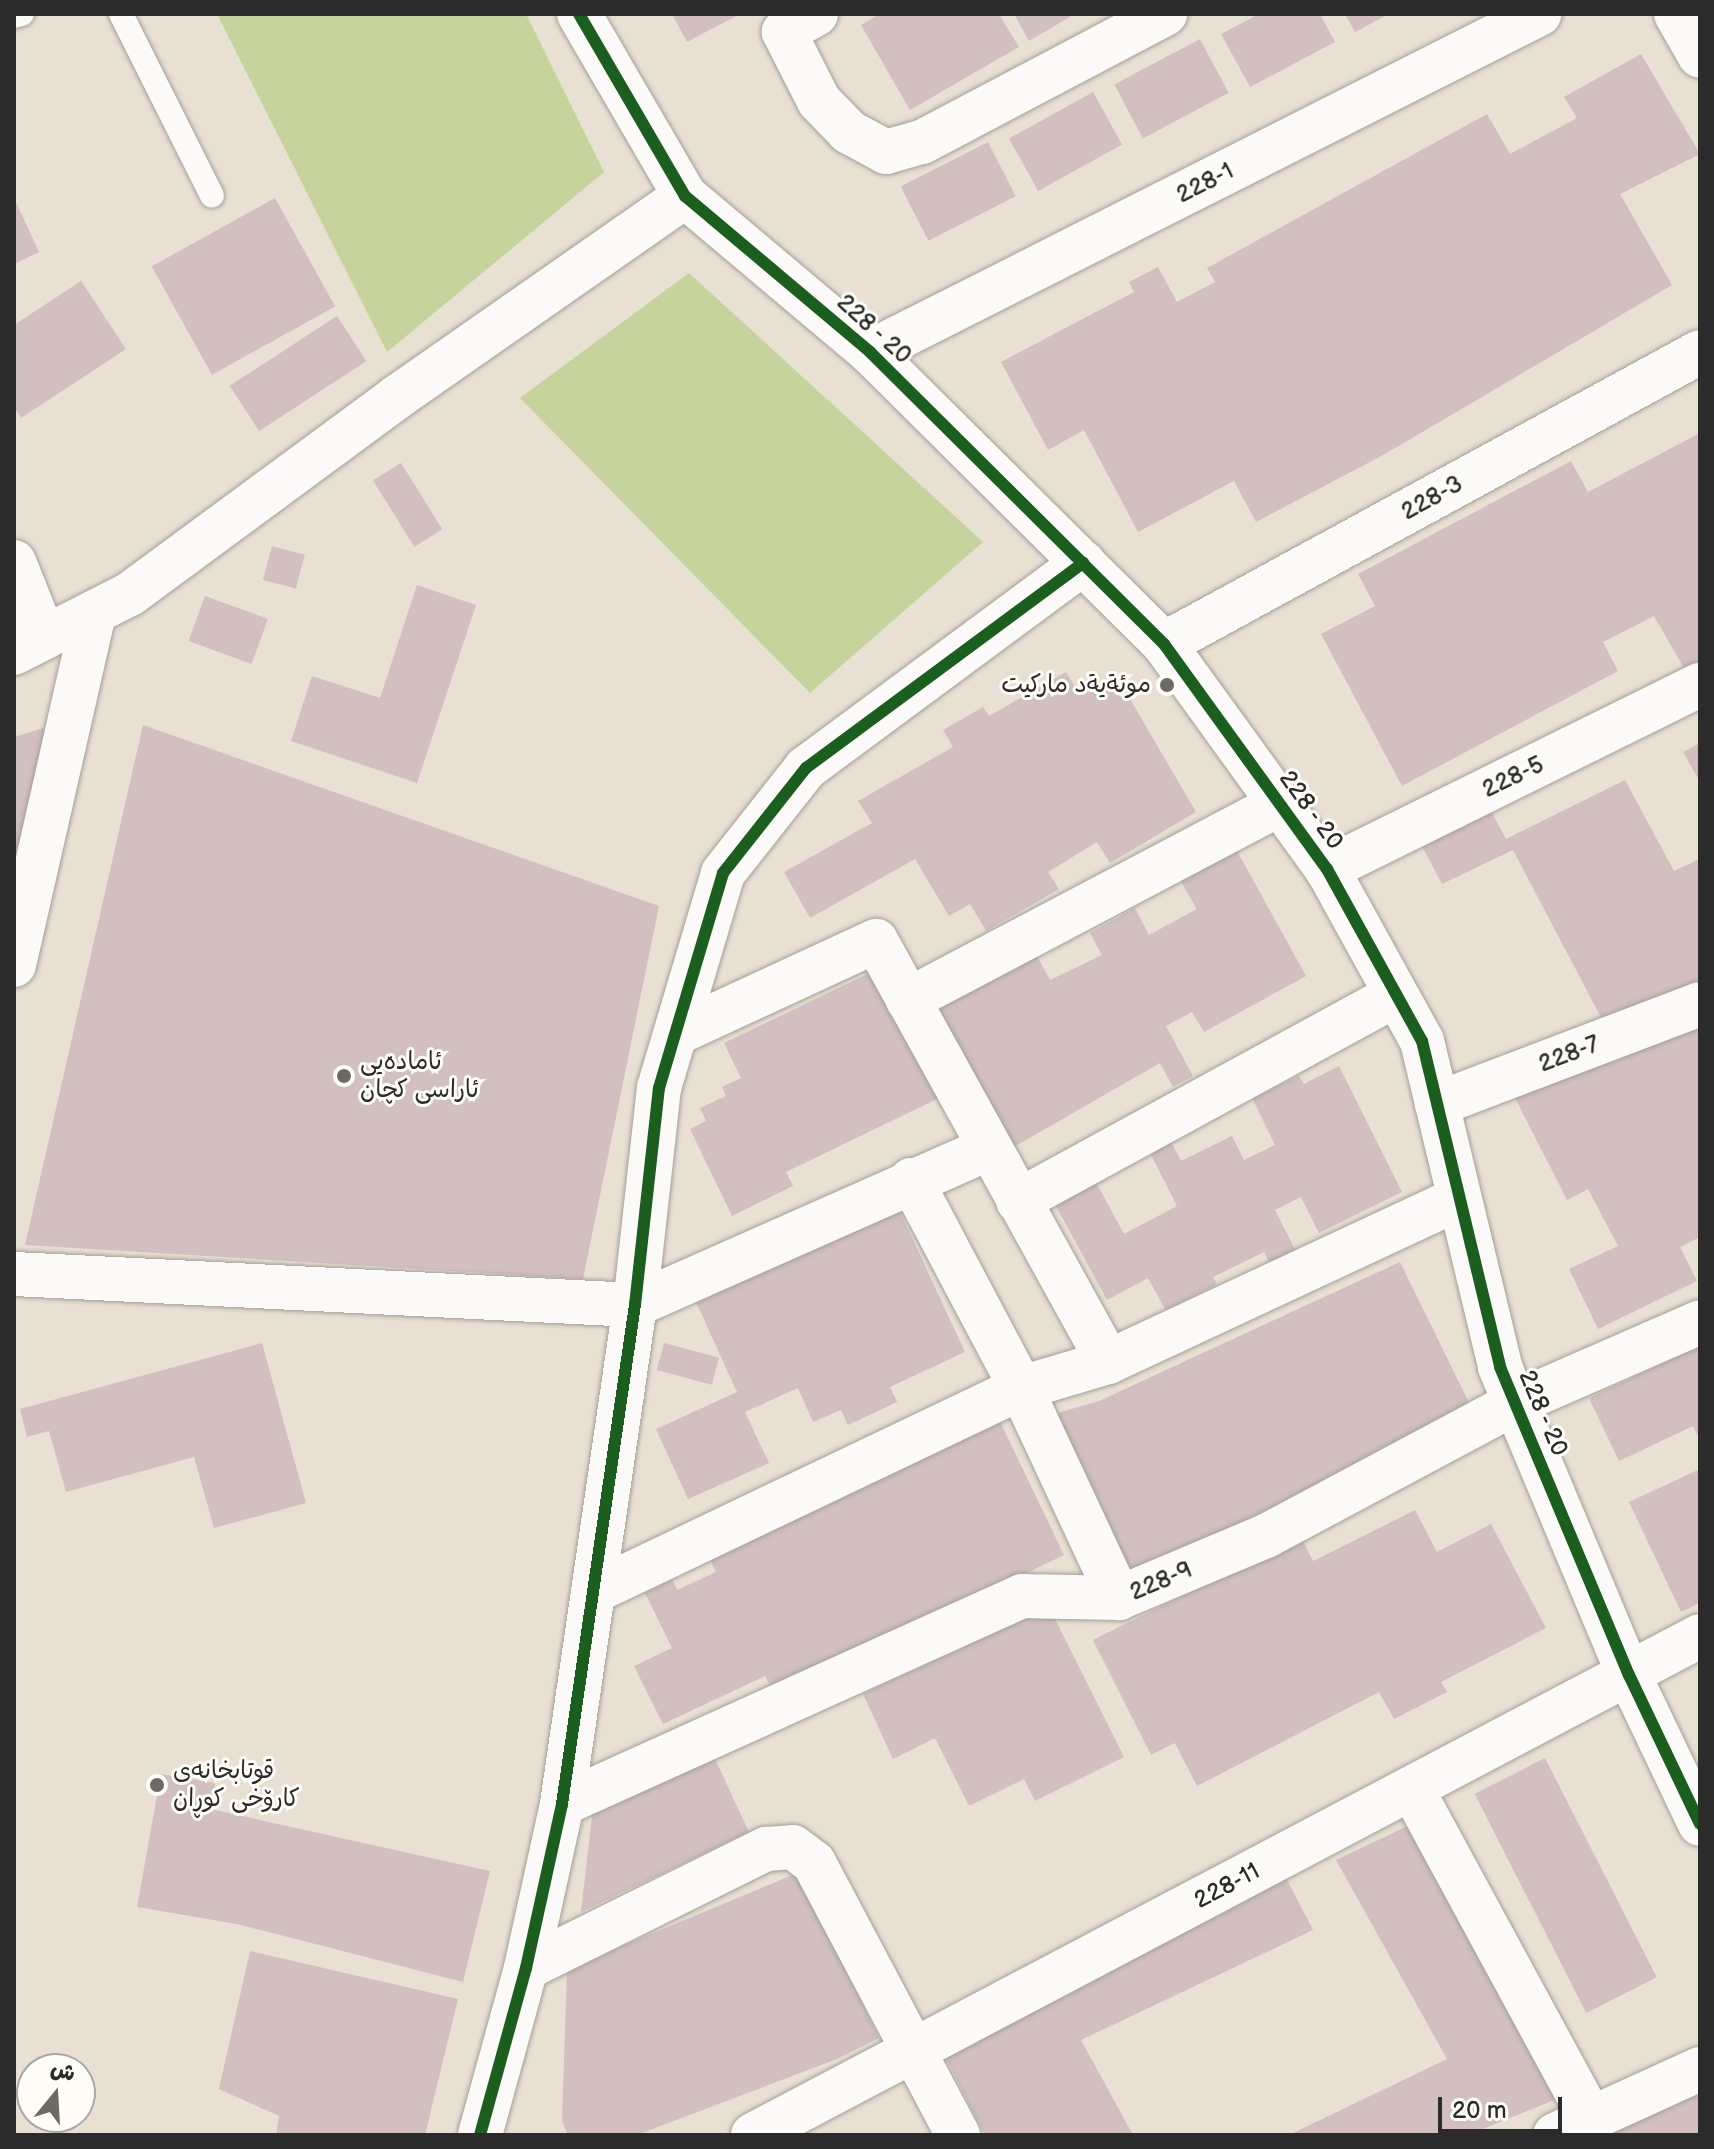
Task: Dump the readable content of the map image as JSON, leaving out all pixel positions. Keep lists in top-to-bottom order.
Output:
{
  "streets": {
    "street": [
      "228-1",
      "228 - 20",
      "228-3",
      "228-5",
      "228-7",
      "228-9",
      "228-11"
    ]
  },
  "crossings": [
    ["228-1", "228 - 20"],
    ["228 - 20", "228-3"],
    ["228 - 20", "228-5"],
    ["228 - 20", "228-7"],
    ["228 - 20", "228-9"],
    ["228 - 20", "228-11"]
  ],
  "places": ["موئةيةد ماركيت", "ئامادەیی ئاراسی کچان", "قوتابخانەی کارۆخی کوڕان"],
  "scale_bar": "20 m",
  "north": "top"
}
